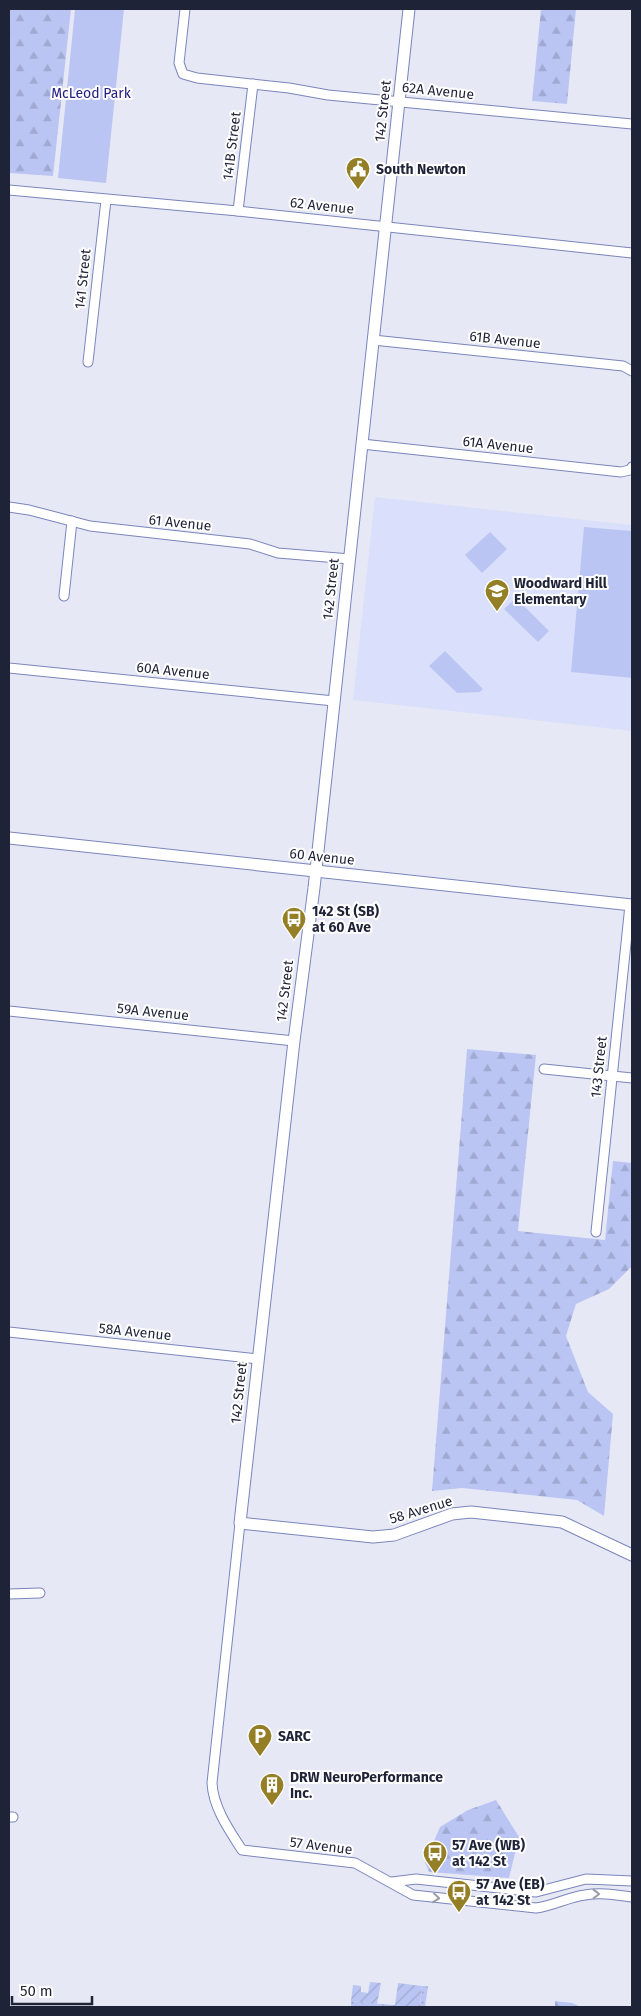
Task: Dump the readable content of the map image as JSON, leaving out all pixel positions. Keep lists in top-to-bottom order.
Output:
{
  "streets": {
    "street": [
      "62A Avenue",
      "142 Street",
      "141B Street",
      "62 Avenue",
      "141 Street",
      "61B Avenue",
      "61A Avenue",
      "61 Avenue",
      "60A Avenue",
      "60 Avenue",
      "59A Avenue",
      "143 Street",
      "58A Avenue",
      "58 Avenue",
      "57 Avenue"
    ]
  },
  "crossings": [
    ["62A Avenue", "142 Street"],
    ["62A Avenue", "141B Street"],
    ["142 Street", "62 Avenue"],
    ["142 Street", "61B Avenue"],
    ["142 Street", "61A Avenue"],
    ["142 Street", "61 Avenue"],
    ["142 Street", "60A Avenue"],
    ["142 Street", "60 Avenue"],
    ["142 Street", "59A Avenue"],
    ["142 Street", "58A Avenue"],
    ["142 Street", "58 Avenue"],
    ["142 Street", "57 Avenue"],
    ["141B Street", "62 Avenue"],
    ["62 Avenue", "141 Street"],
    ["60 Avenue", "143 Street"]
  ],
  "parks": ["McLeod Park"],
  "places": {
    "public building": ["South Newton"],
    "school or university": ["Woodward Hill Elementary"],
    "bus stop": ["142 St (SB) at 60 Ave", "57 Ave (WB) at 142 St", "57 Ave (EB) at 142 St"],
    "parking": ["SARC"],
    "building": ["DRW NeuroPerformance Inc."]
  },
  "scale_bar": "50 m"
}
